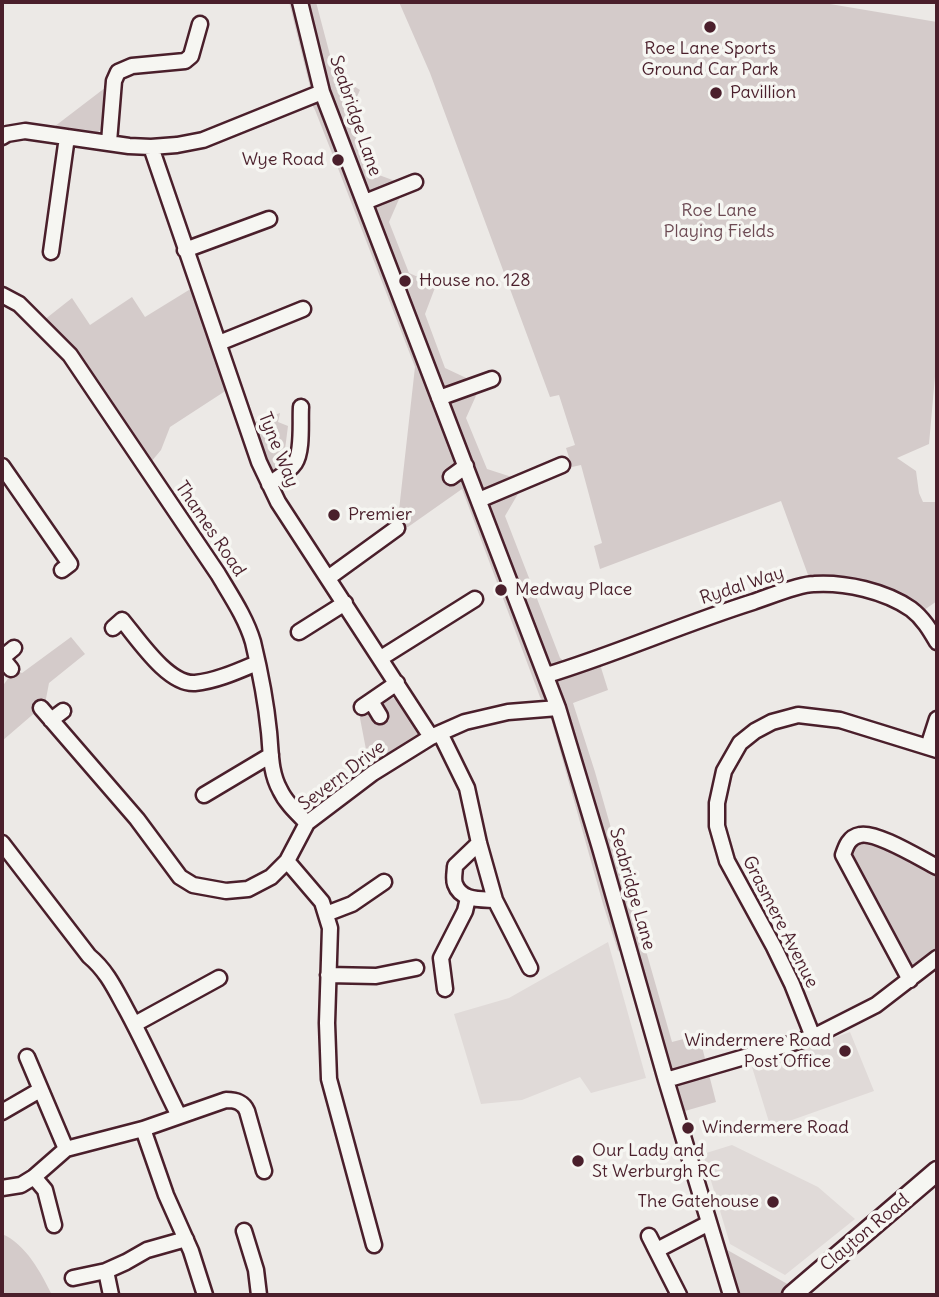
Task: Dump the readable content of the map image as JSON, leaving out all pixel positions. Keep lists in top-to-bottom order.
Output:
{
  "streets": {
    "main road": ["Clayton Road"],
    "street": [
      "Seabridge Lane",
      "Tyne Way",
      "Thames Road",
      "Rydal Way",
      "Severn Drive",
      "Grasmere Avenue"
    ]
  },
  "crossings": [
    ["Seabridge Lane", "Rydal Way"],
    ["Seabridge Lane", "Severn Drive"],
    ["Tyne Way", "Severn Drive"],
    ["Thames Road", "Severn Drive"]
  ],
  "parks": ["Roe Lane Playing Fields"],
  "places": [
    "Roe Lane Sports Ground Car Park",
    "Pavillion",
    "Wye Road",
    "House no. 128",
    "Premier",
    "Medway Place",
    "Windermere Road Post Office",
    "Windermere Road",
    "Our Lady and St Werburgh RC",
    "The Gatehouse"
  ]
}
